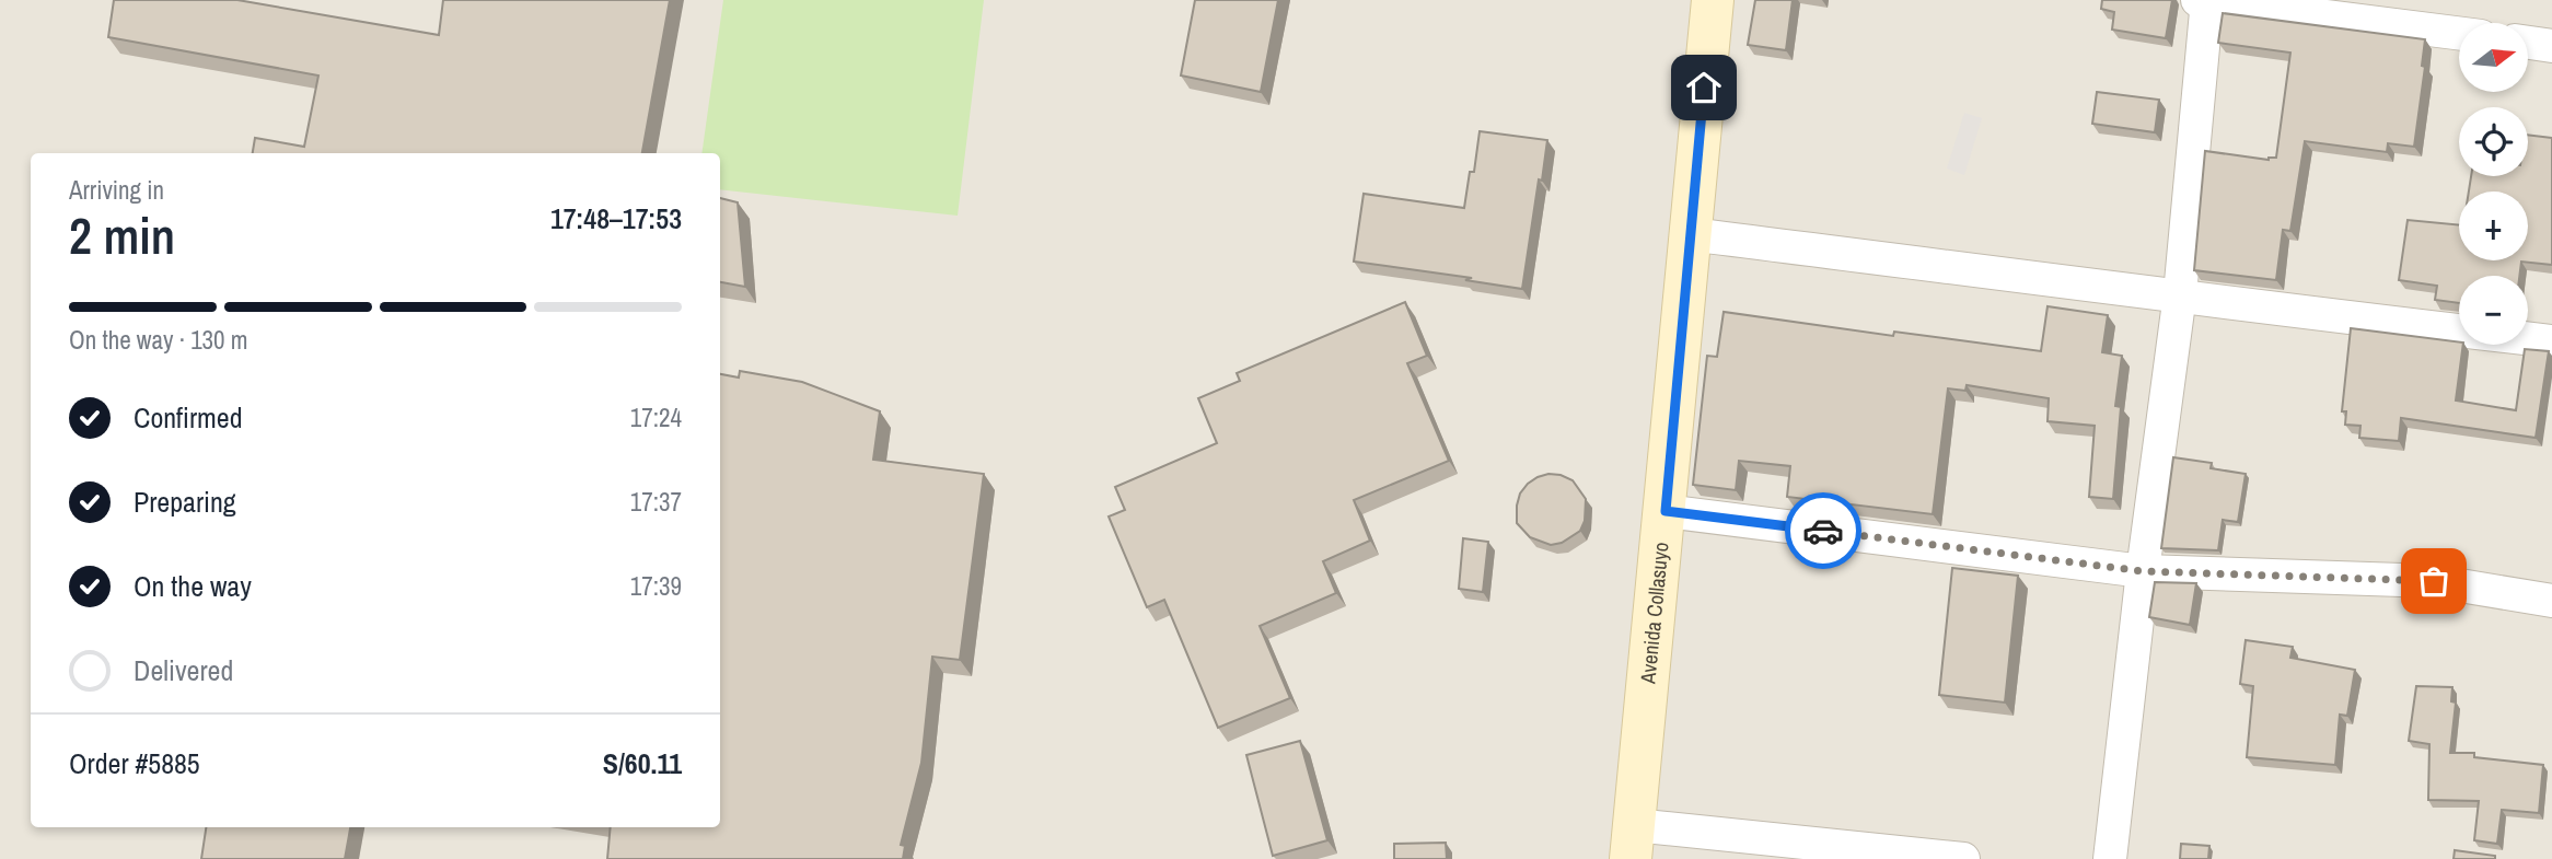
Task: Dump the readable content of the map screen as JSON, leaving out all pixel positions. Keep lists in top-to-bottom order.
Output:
{
  "streets": {
    "street": ["Avenida Collasuyo"]
  },
  "north": "right",
  "page": {
    "map_buttons": ["+", "−"],
    "heading": ["2 min", "Arriving in", "17:48–17:53"],
    "panel": ["Order #5885", "S/60.11"],
    "bar": "On the way · 130 m",
    "list": [
      ["Confirmed", "17:24"],
      ["Preparing", "17:37"],
      ["On the way", "17:39"],
      "Delivered"
    ]
  }
}
